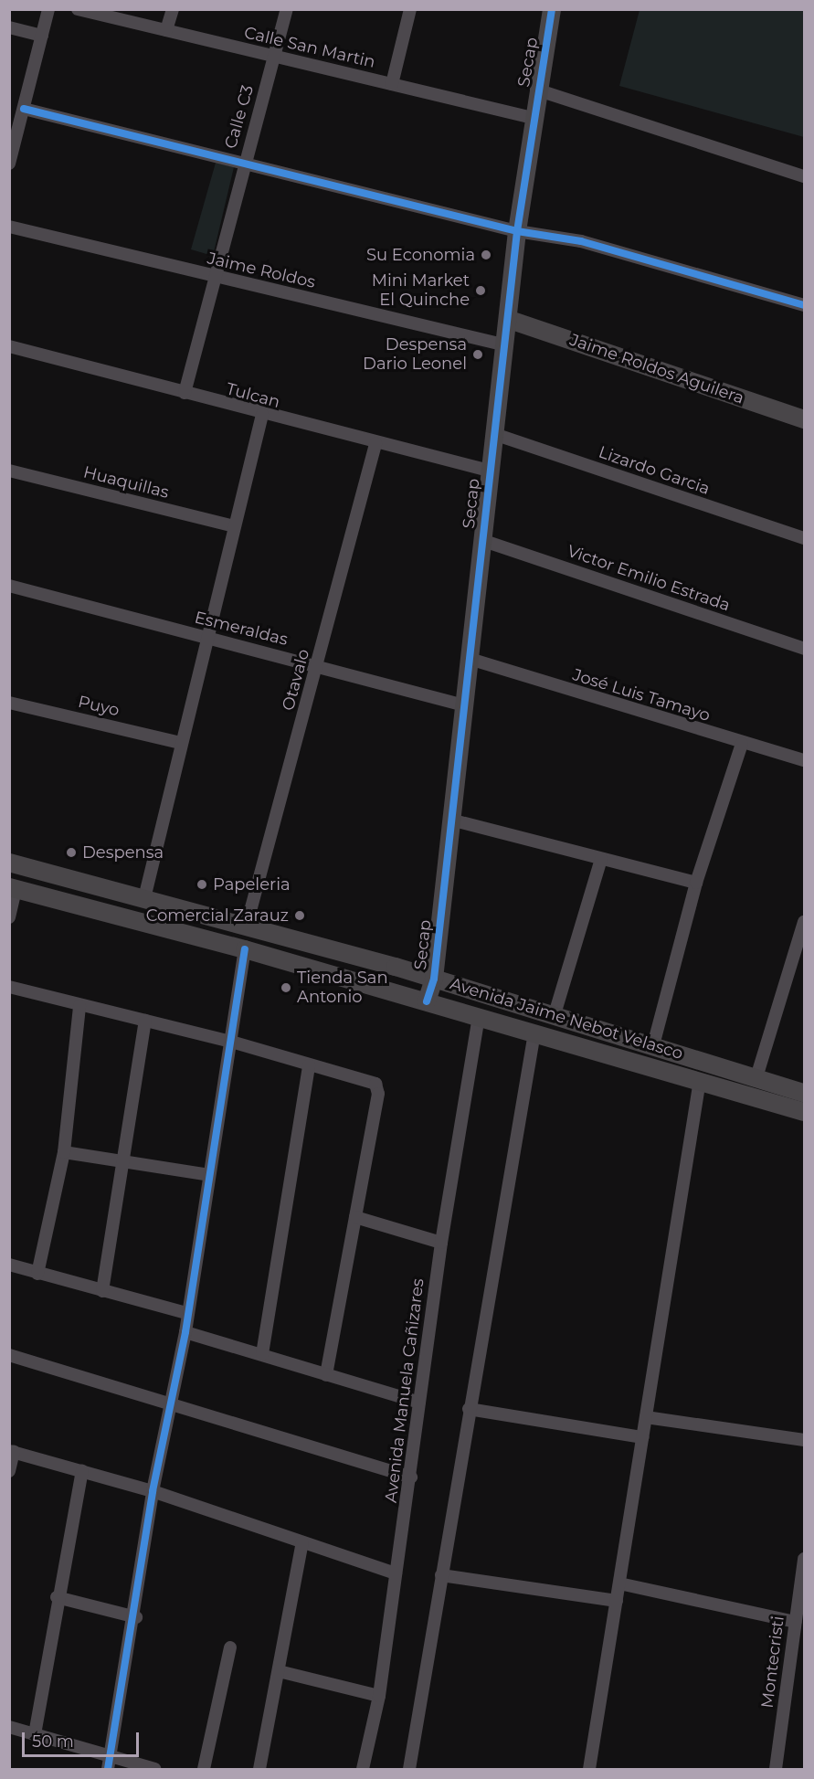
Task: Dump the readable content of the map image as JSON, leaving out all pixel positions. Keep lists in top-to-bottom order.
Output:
{
  "streets": {
    "main road": ["Secap", "Jaime Roldos Aguilera", "Avenida Jaime Nebot Velasco"],
    "street": [
      "Calle San Martin",
      "Calle C3",
      "Jaime Roldos",
      "Tulcan",
      "Lizardo Garcia",
      "Huaquillas",
      "Victor Emilio Estrada",
      "Esmeraldas",
      "Otavalo",
      "José Luis Tamayo",
      "Puyo",
      "Avenida Manuela Cañizares",
      "Montecristi"
    ]
  },
  "crossings": [
    ["Calle San Martin", "Secap"],
    ["Calle San Martin", "Calle C3"],
    ["Secap", "Jaime Roldos"],
    ["Secap", "Jaime Roldos Aguilera"],
    ["Secap", "Tulcan"],
    ["Secap", "Lizardo Garcia"],
    ["Secap", "Victor Emilio Estrada"],
    ["Secap", "Esmeraldas"],
    ["Secap", "José Luis Tamayo"],
    ["Secap", "Avenida Jaime Nebot Velasco"],
    ["Calle C3", "Jaime Roldos"],
    ["Calle C3", "Tulcan"],
    ["Tulcan", "Otavalo"],
    ["Esmeraldas", "Otavalo"],
    ["Otavalo", "Avenida Jaime Nebot Velasco"],
    ["Avenida Jaime Nebot Velasco", "Avenida Manuela Cañizares"]
  ],
  "places": [
    "Su Economia",
    "Mini Market El Quinche",
    "Despensa Dario Leonel",
    "Despensa",
    "Papeleria",
    "Comercial Zarauz",
    "Tienda San Antonio"
  ],
  "scale_bar": "50 m"
}
